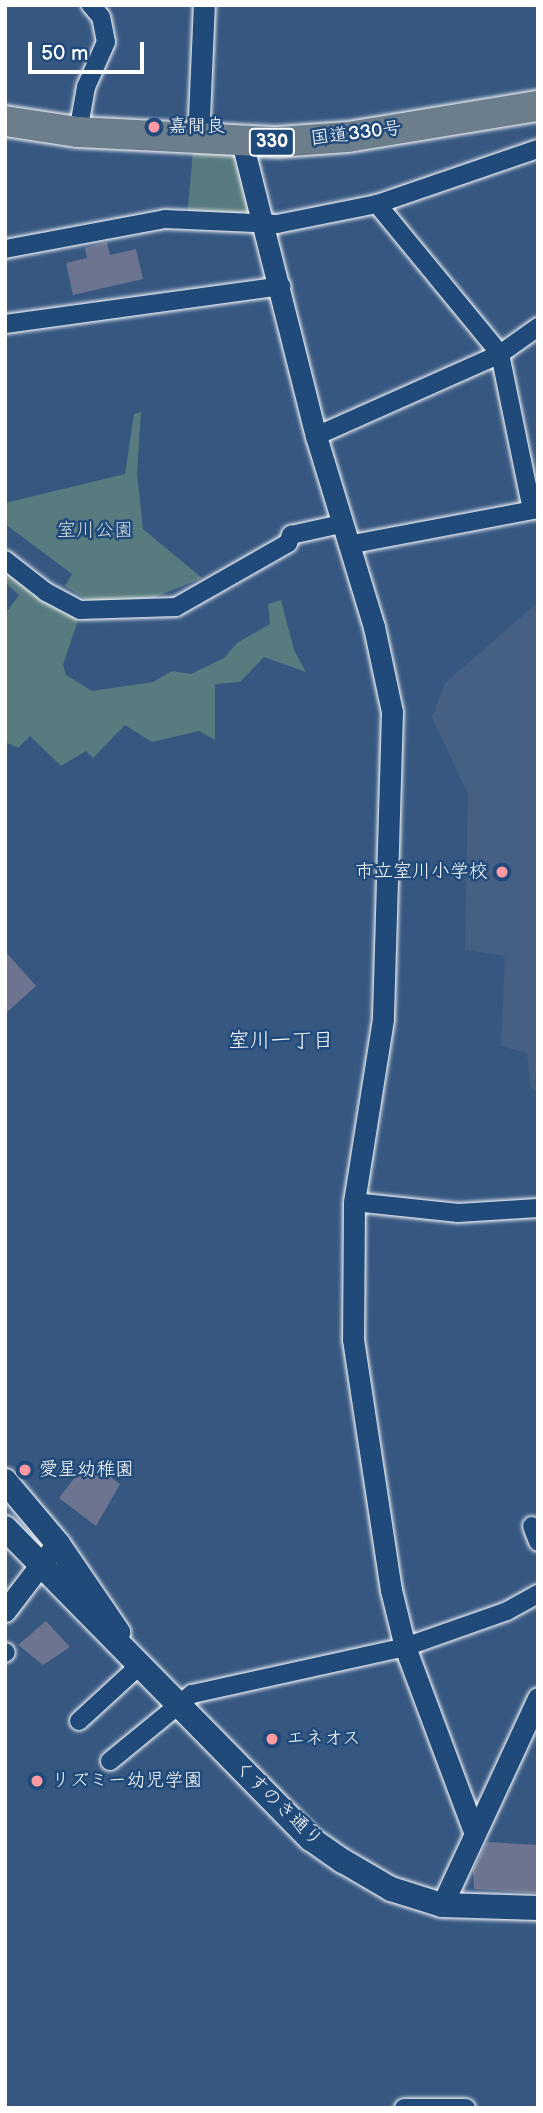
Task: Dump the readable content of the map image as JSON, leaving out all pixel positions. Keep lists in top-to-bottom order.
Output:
{
  "streets": {
    "highway": ["国道330号", "330"],
    "main road": ["くすのき通り"]
  },
  "districts": ["室川一丁目"],
  "parks": ["室川公園"],
  "places": [
    "嘉間良",
    "市立室川小学校",
    "愛星幼稚園",
    "エネオス",
    "リズミー幼児学園"
  ],
  "scale_bar": "50 m"
}
